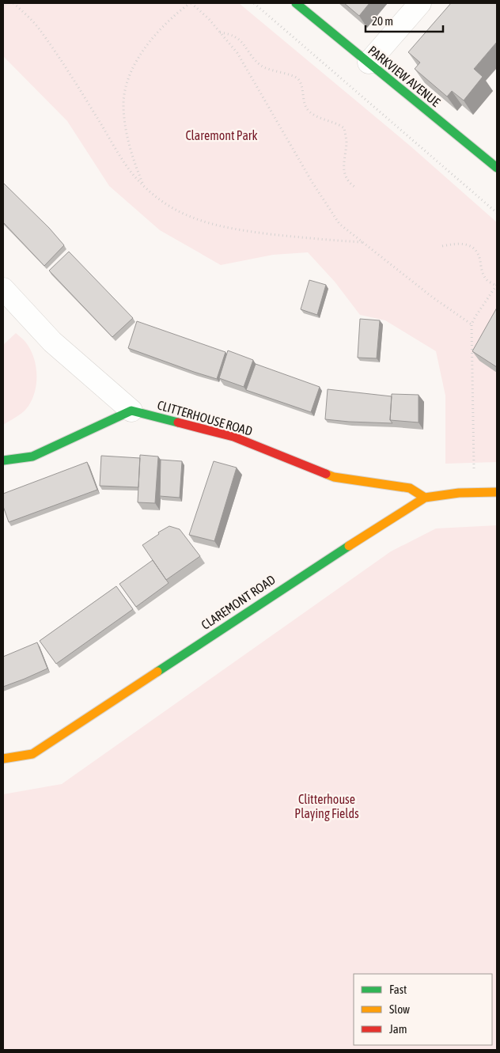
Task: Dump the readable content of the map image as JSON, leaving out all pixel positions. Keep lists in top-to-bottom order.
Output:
{
  "streets": {
    "street": ["PARKVIEW AVENUE", "CLITTERHOUSE ROAD", "CLAREMONT ROAD"]
  },
  "crossings": [
    ["CLITTERHOUSE ROAD", "CLAREMONT ROAD"]
  ],
  "parks": ["Claremont Park", "Clitterhouse Playing Fields"],
  "legend": ["Fast", "Slow", "Jam"],
  "scale_bar": "20 m"
}
